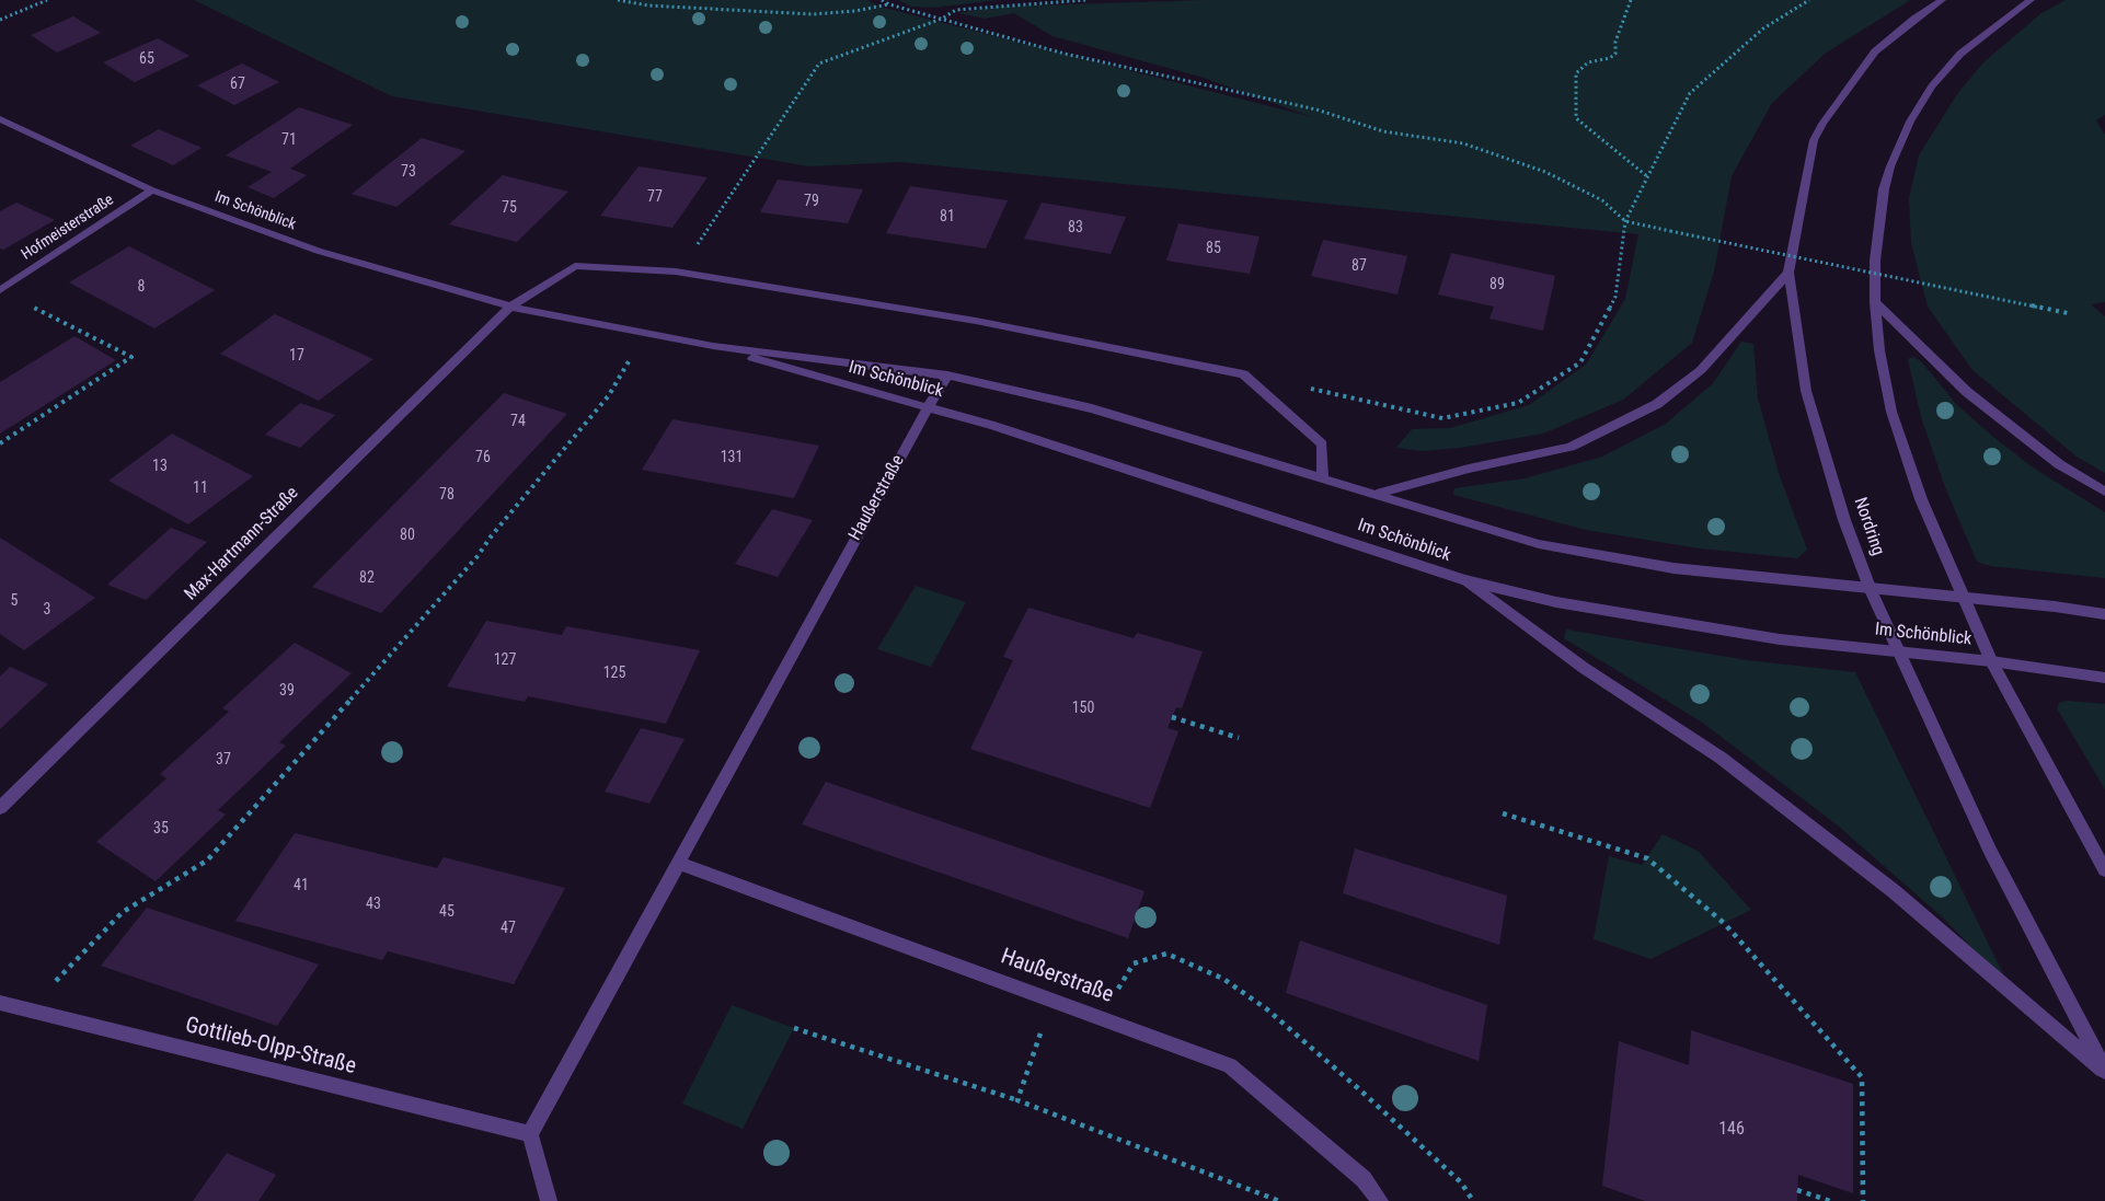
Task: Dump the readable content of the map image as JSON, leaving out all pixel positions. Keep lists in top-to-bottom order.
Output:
{
  "streets": {
    "street": [
      "Im Schönblick",
      "Hofmeisterstraße",
      "Haußerstraße",
      "Nordring",
      "Max-Hartmann-Straße",
      "Gottlieb-Olpp-Straße"
    ]
  },
  "crossings": [
    ["Im Schönblick", "Hofmeisterstraße"],
    ["Im Schönblick", "Haußerstraße"],
    ["Im Schönblick", "Nordring"],
    ["Im Schönblick", "Max-Hartmann-Straße"],
    ["Haußerstraße", "Gottlieb-Olpp-Straße"]
  ],
  "house_numbers": [
    "65",
    "67",
    "71",
    "73",
    "77",
    "79",
    "75",
    "81",
    "83",
    "85",
    "87",
    "89",
    "8",
    "17",
    "74",
    "76",
    "131",
    "13",
    "11",
    "78",
    "80",
    "82",
    "5",
    "3",
    "127",
    "125",
    "39",
    "150",
    "37",
    "35",
    "41",
    "43",
    "45",
    "47",
    "146"
  ]
}
